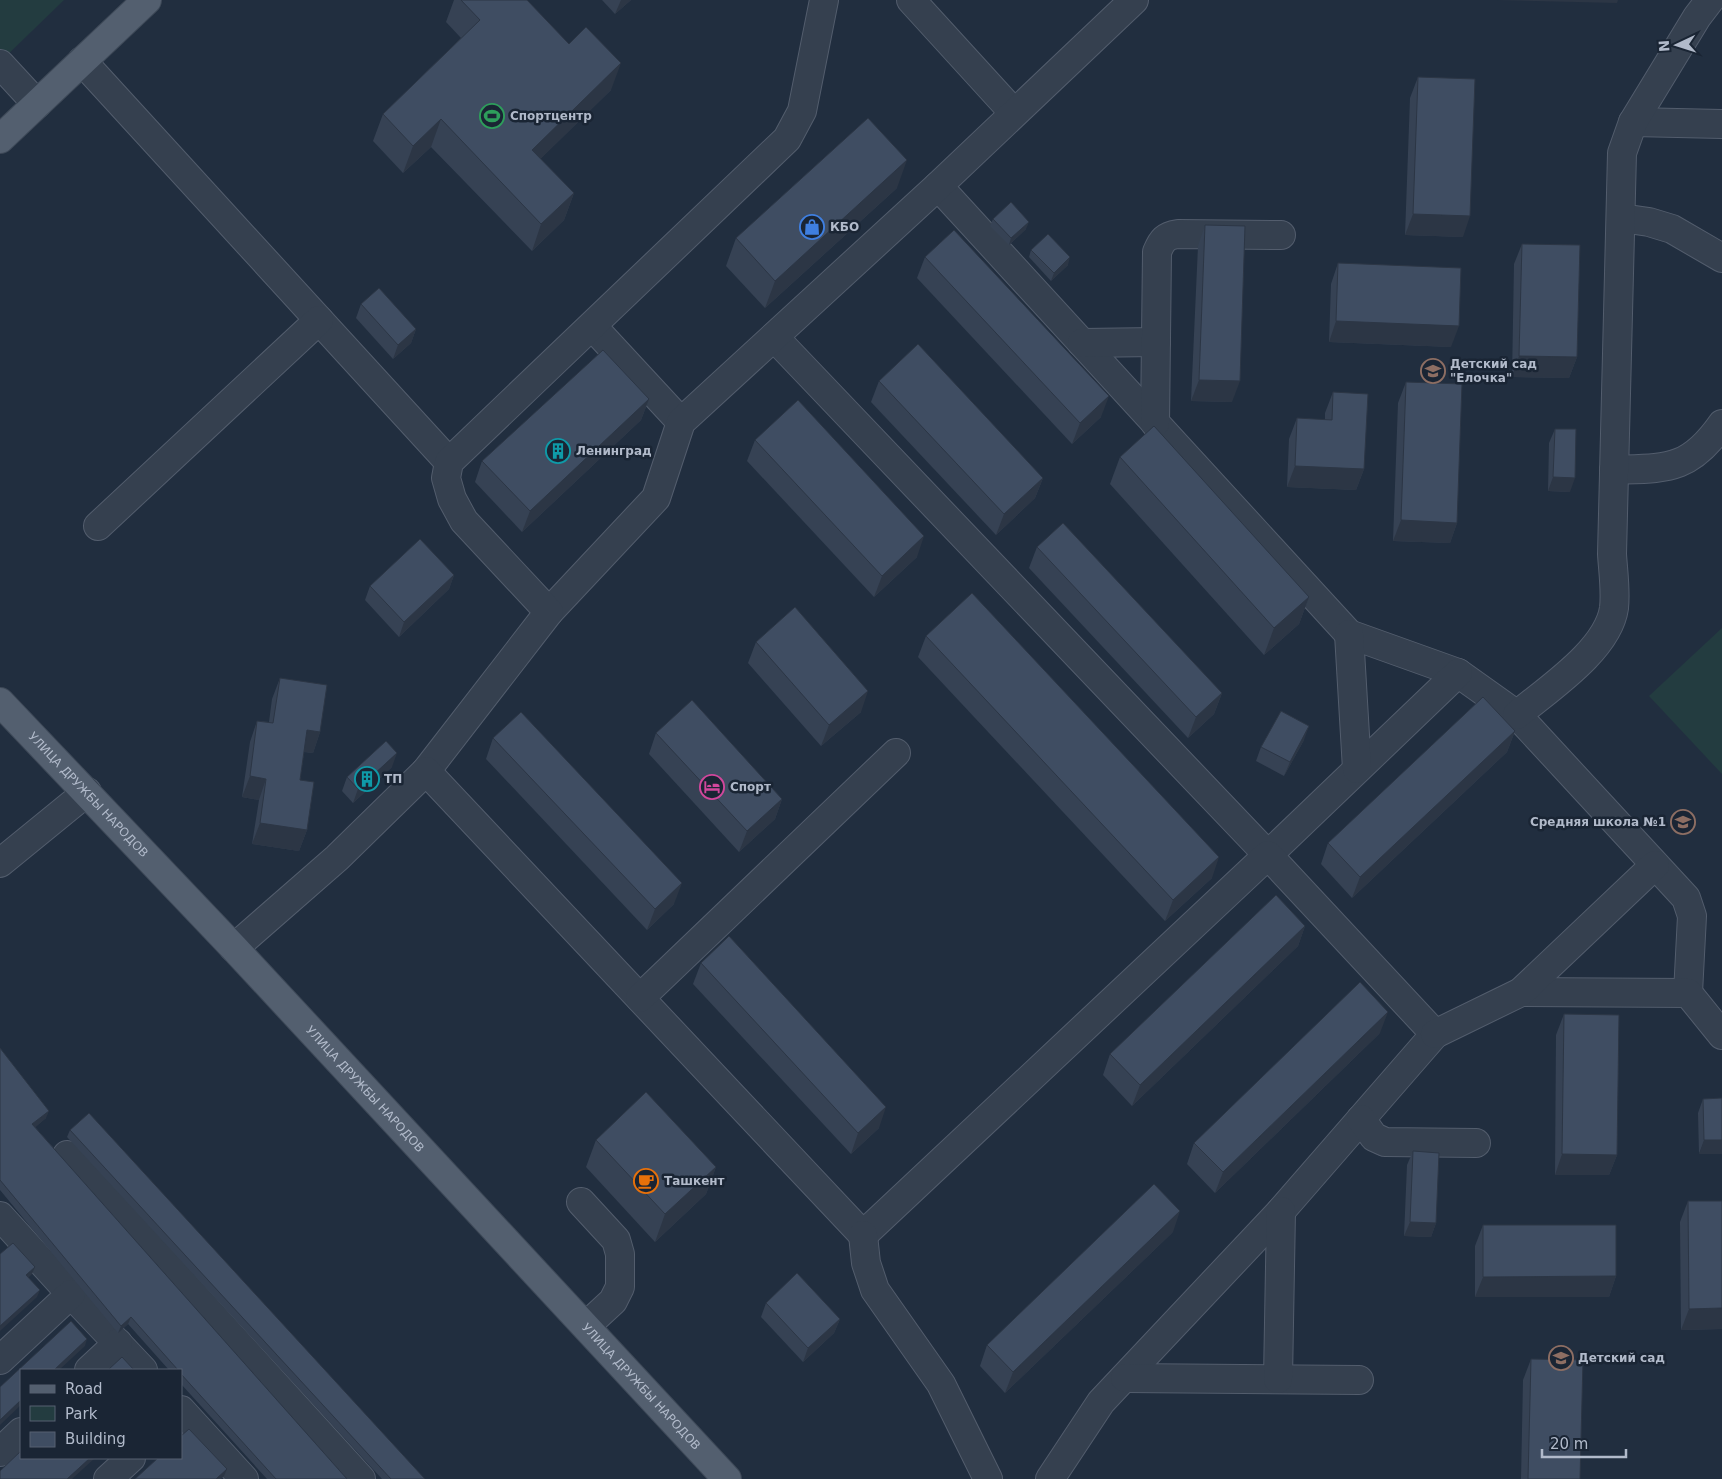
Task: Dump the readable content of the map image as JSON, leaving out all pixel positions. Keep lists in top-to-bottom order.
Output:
{
  "streets": {
    "main road": ["УЛИЦА ДРУЖБЫ НАРОДОВ"]
  },
  "places": {
    "sports": ["Спортцентр"],
    "shop": ["КБО"],
    "school or university": ["Детский сад \"Елочка\"", "Средняя школа №1", "Детский сад"],
    "building": ["Ленинград", "ТП"],
    "hotel": ["Спорт"],
    "cafe": ["Ташкент"]
  },
  "legend": ["Road", "Park", "Building"],
  "scale_bar": "20 m",
  "north": "left"
}
